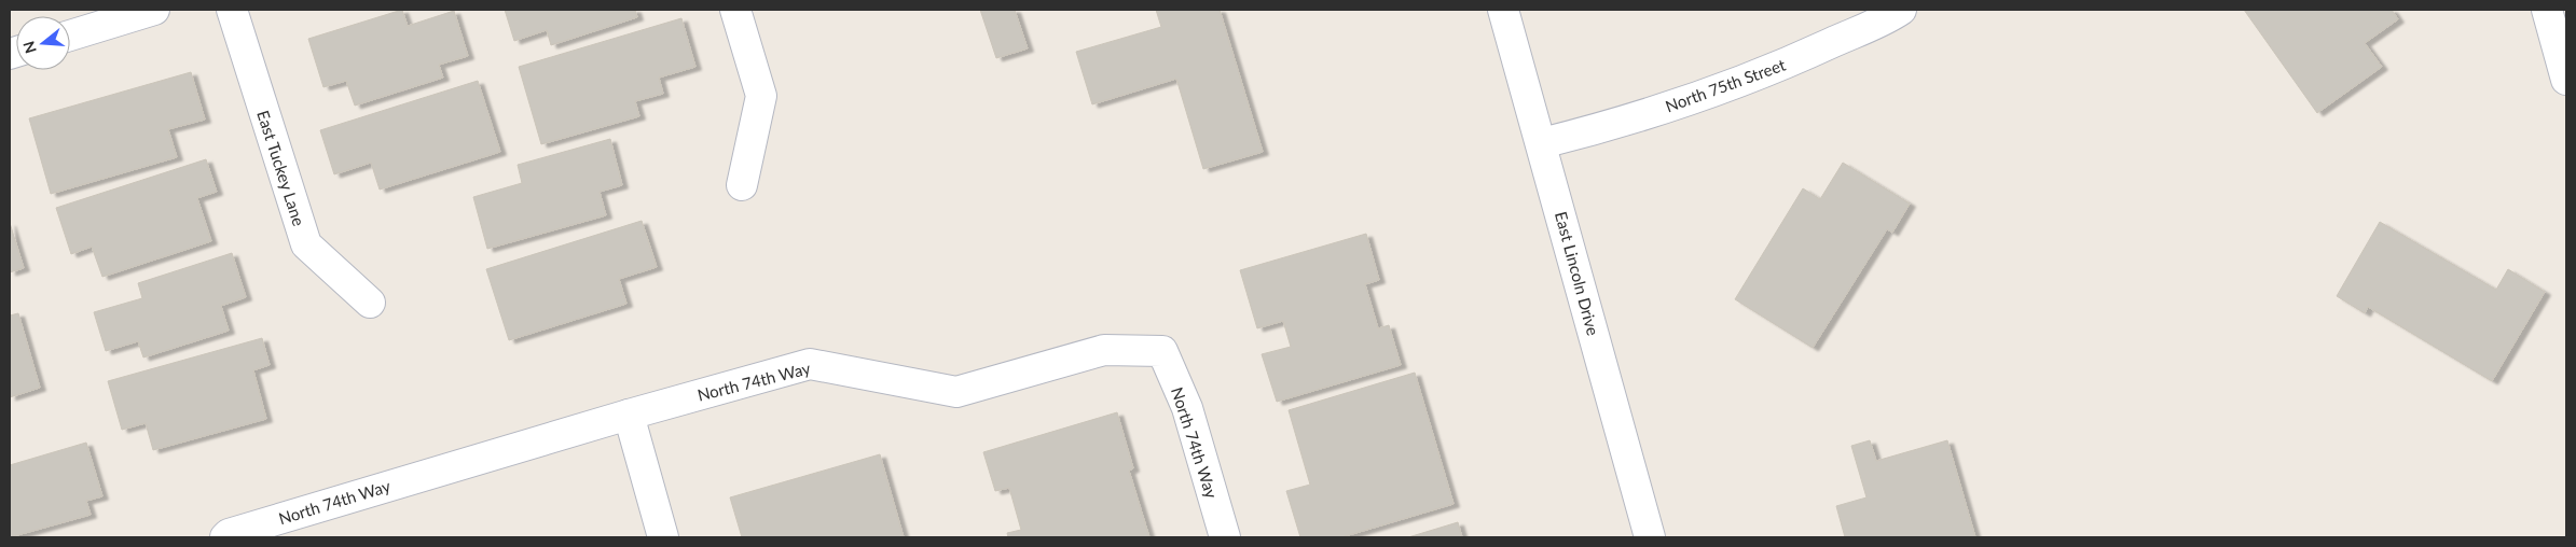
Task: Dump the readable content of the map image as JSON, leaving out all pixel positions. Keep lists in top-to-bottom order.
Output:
{
  "streets": {
    "street": [
      "North 75th Street",
      "East Tuckey Lane",
      "East Lincoln Drive",
      "North 74th Way"
    ]
  },
  "crossings": [
    ["North 75th Street", "East Lincoln Drive"]
  ],
  "north": "left"
}
